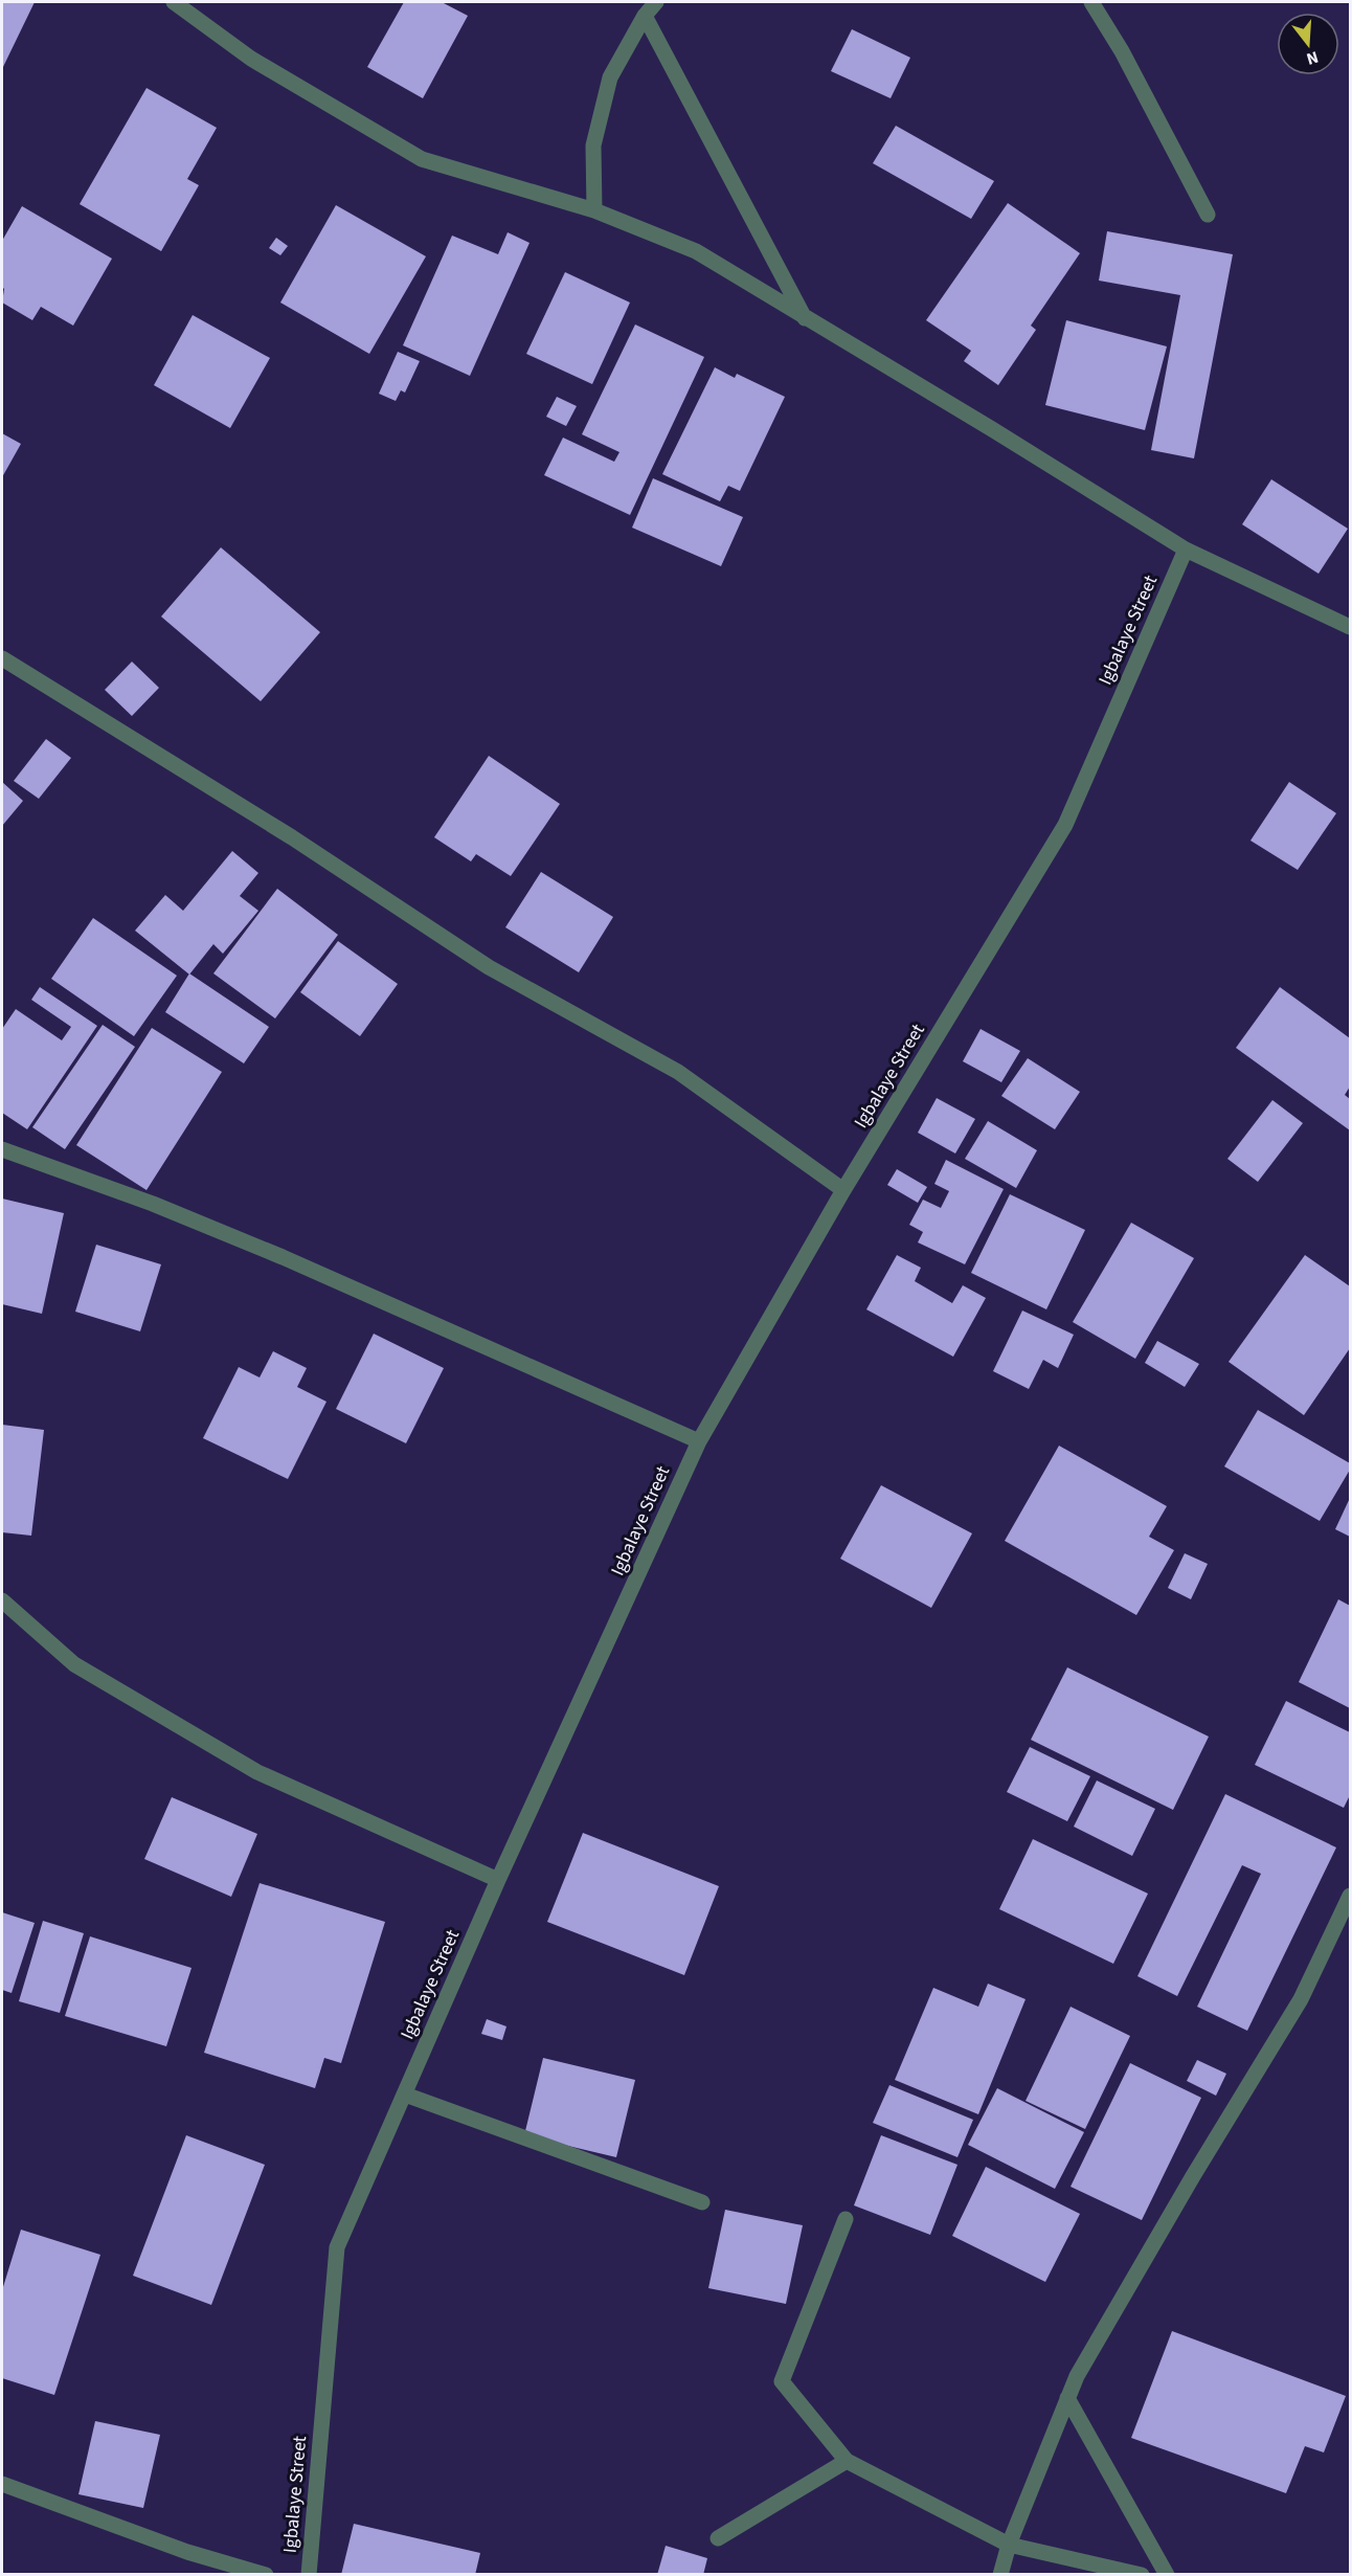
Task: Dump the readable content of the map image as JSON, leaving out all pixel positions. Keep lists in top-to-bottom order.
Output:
{
  "streets": {
    "street": ["Igbalaye Street"]
  },
  "north": "bottom"
}
